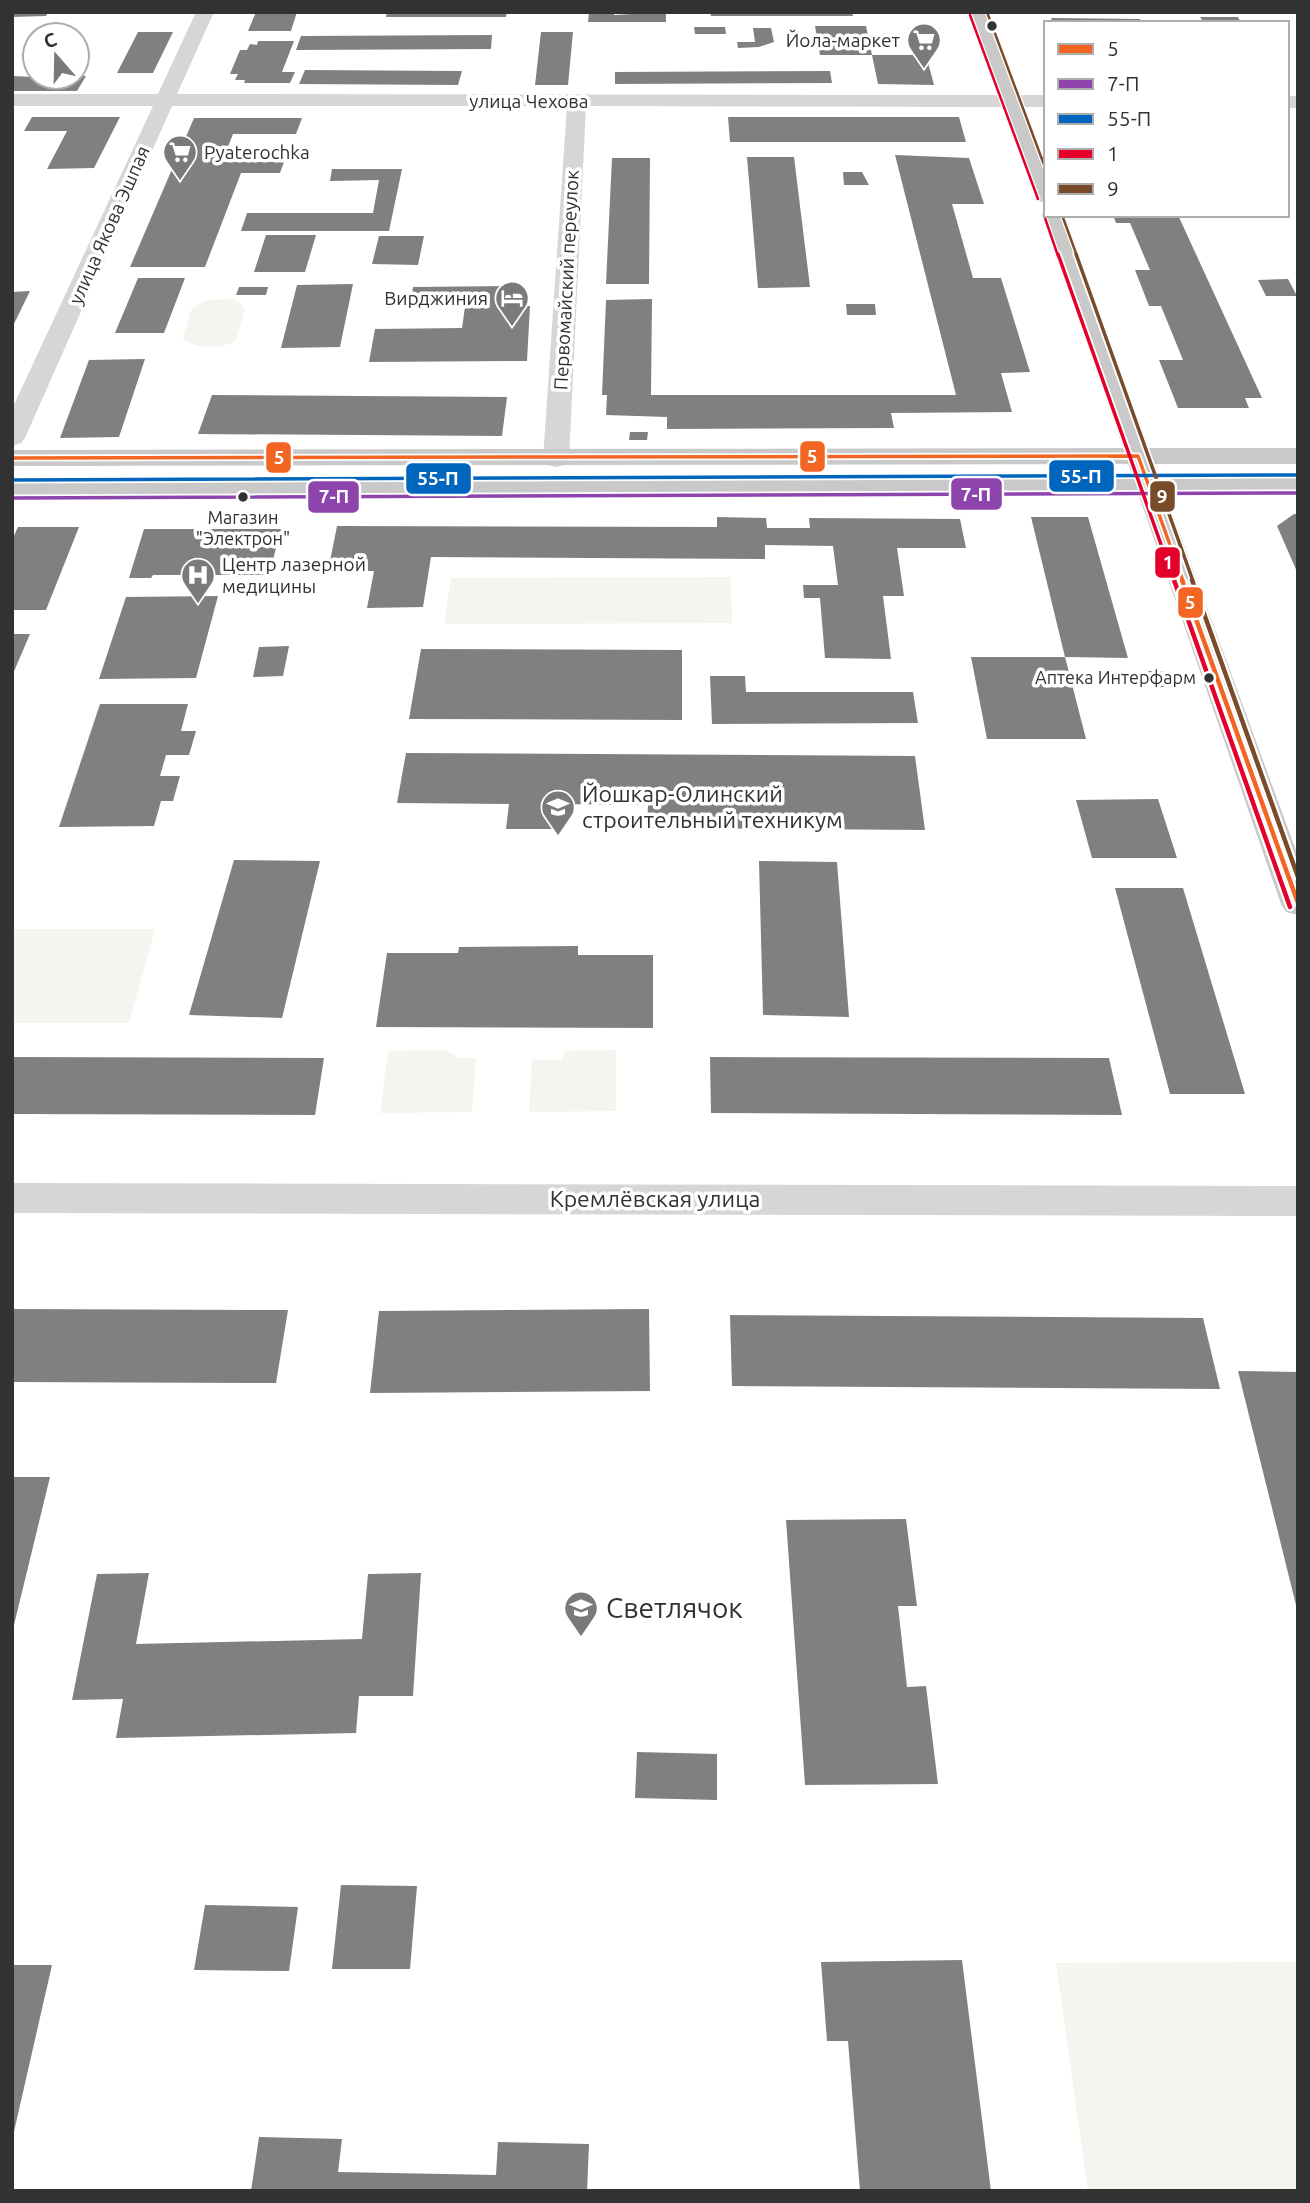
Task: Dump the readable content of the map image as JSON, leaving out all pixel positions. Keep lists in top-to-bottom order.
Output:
{
  "streets": {
    "street": [
      "улица Чехова",
      "улица Якова Эшпая",
      "Первомайский переулок",
      "Кремлёвская улица"
    ]
  },
  "crossings": [
    ["улица Чехова", "улица Якова Эшпая"],
    ["улица Чехова", "Первомайский переулок"]
  ],
  "places": {
    "supermarket": ["Йола-маркет", "Pyaterochka"],
    "hotel": ["Вирджиния"],
    "other": ["Магазин \"Электрон\"", "Аптека Интерфарм"],
    "hospital": ["Центр лазерной медицины"],
    "school or university": ["Йошкар-Олинский строительный техникум", "Светлячок"]
  },
  "lines": [
    "transit line 9",
    "transit line 1",
    "transit line 5",
    "transit line 55-П",
    "transit line 7-П"
  ],
  "legend": [
    "5",
    "7-П",
    "55-П",
    "1",
    "9"
  ],
  "north": "top"
}
